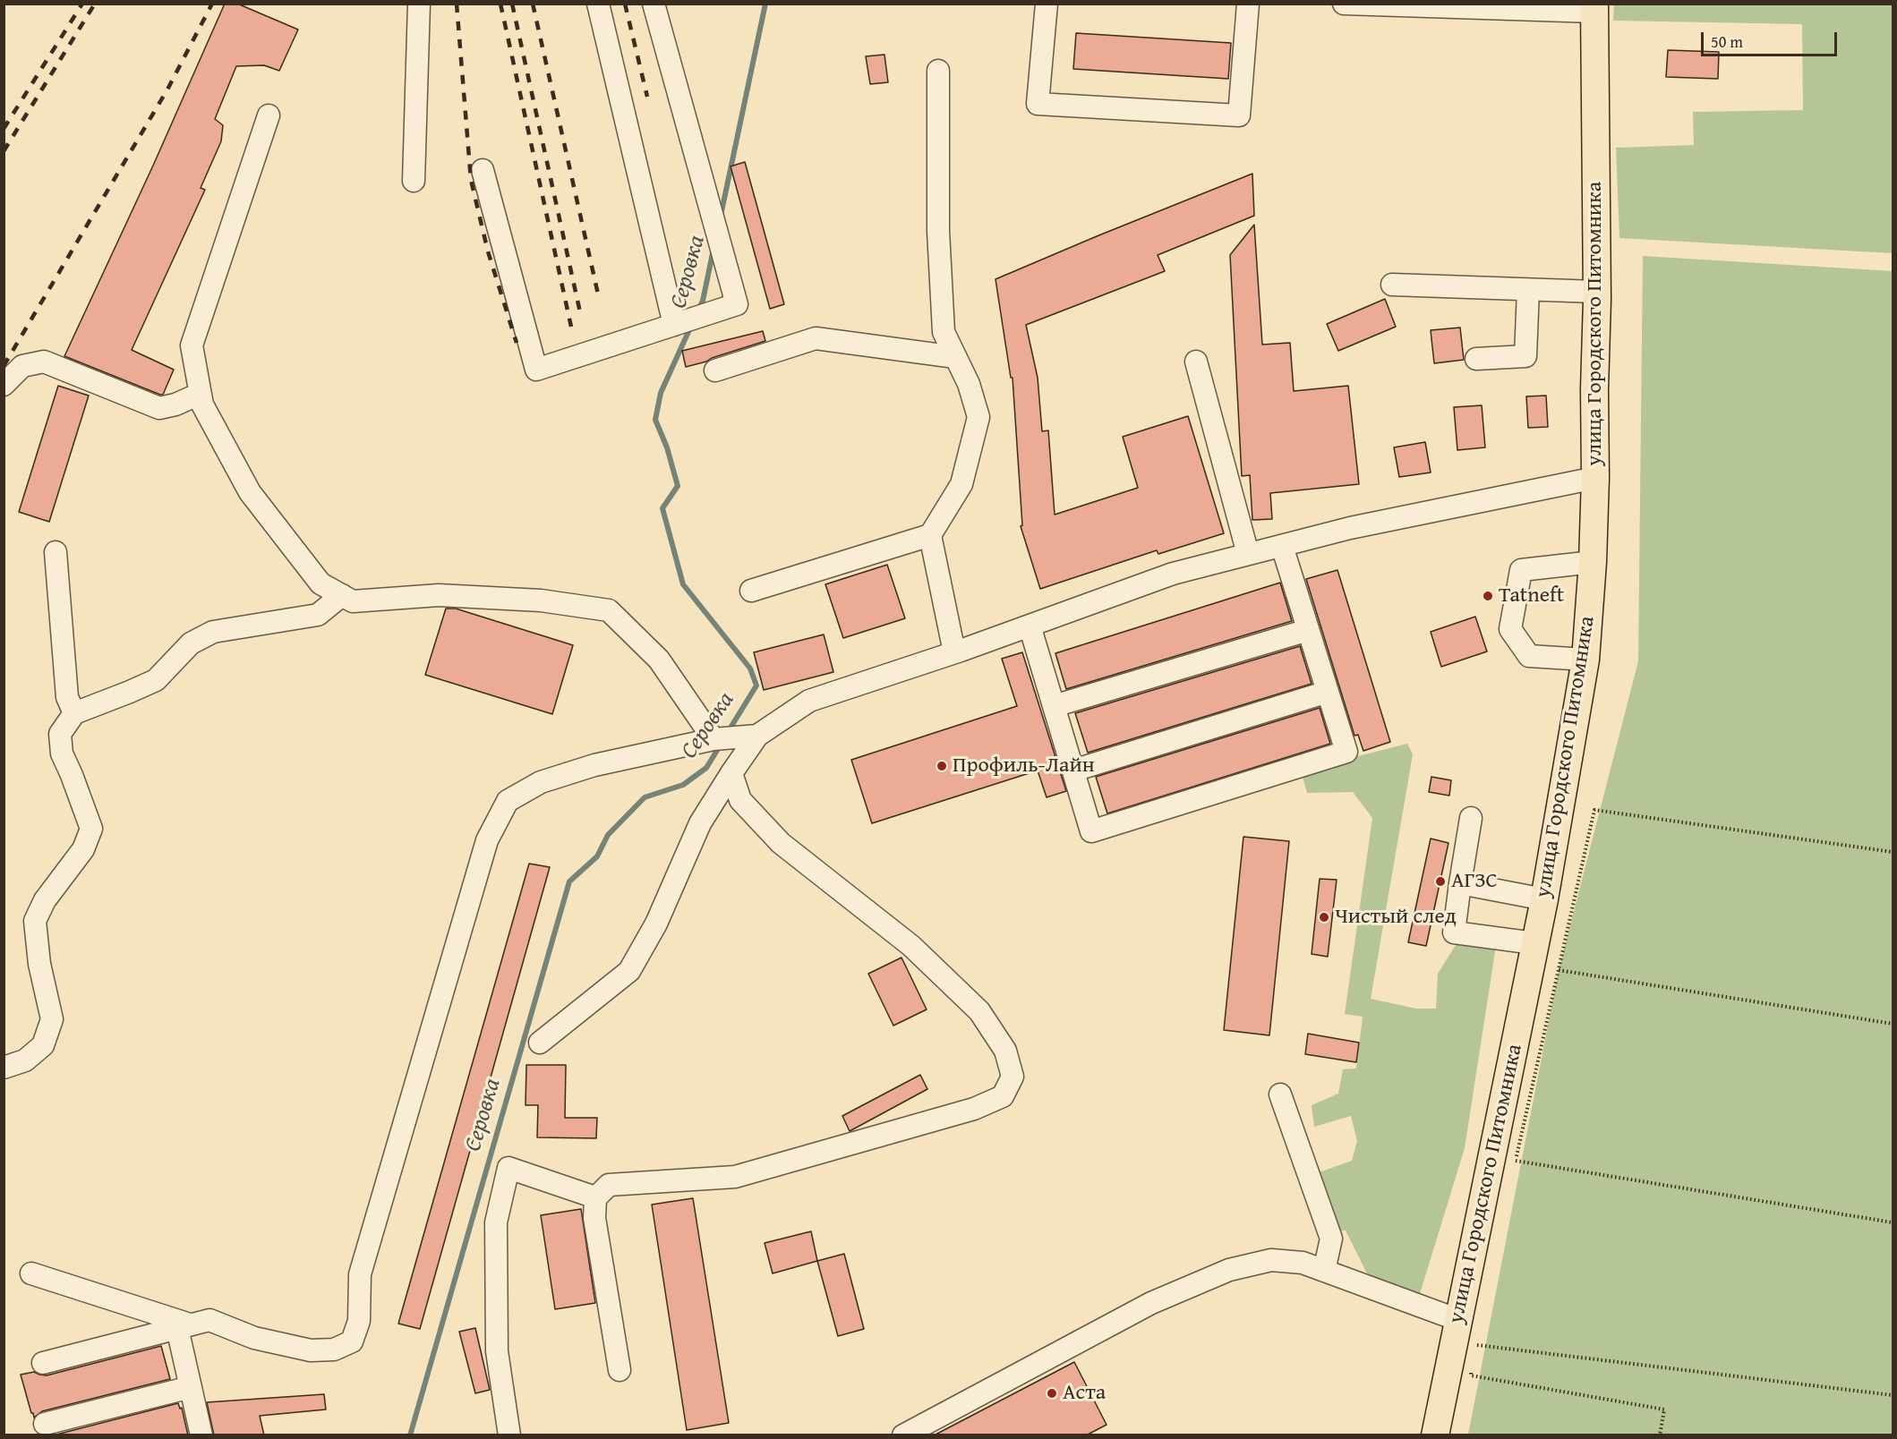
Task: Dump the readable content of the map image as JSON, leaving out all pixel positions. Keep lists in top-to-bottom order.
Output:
{
  "streets": {
    "main road": ["улица Городского Питомника"]
  },
  "water": ["Серовка"],
  "places": [
    "Tatneft",
    "Профиль-Лайн",
    "АГЗС",
    "Чистый след",
    "Аста"
  ],
  "scale_bar": "50 m"
}
